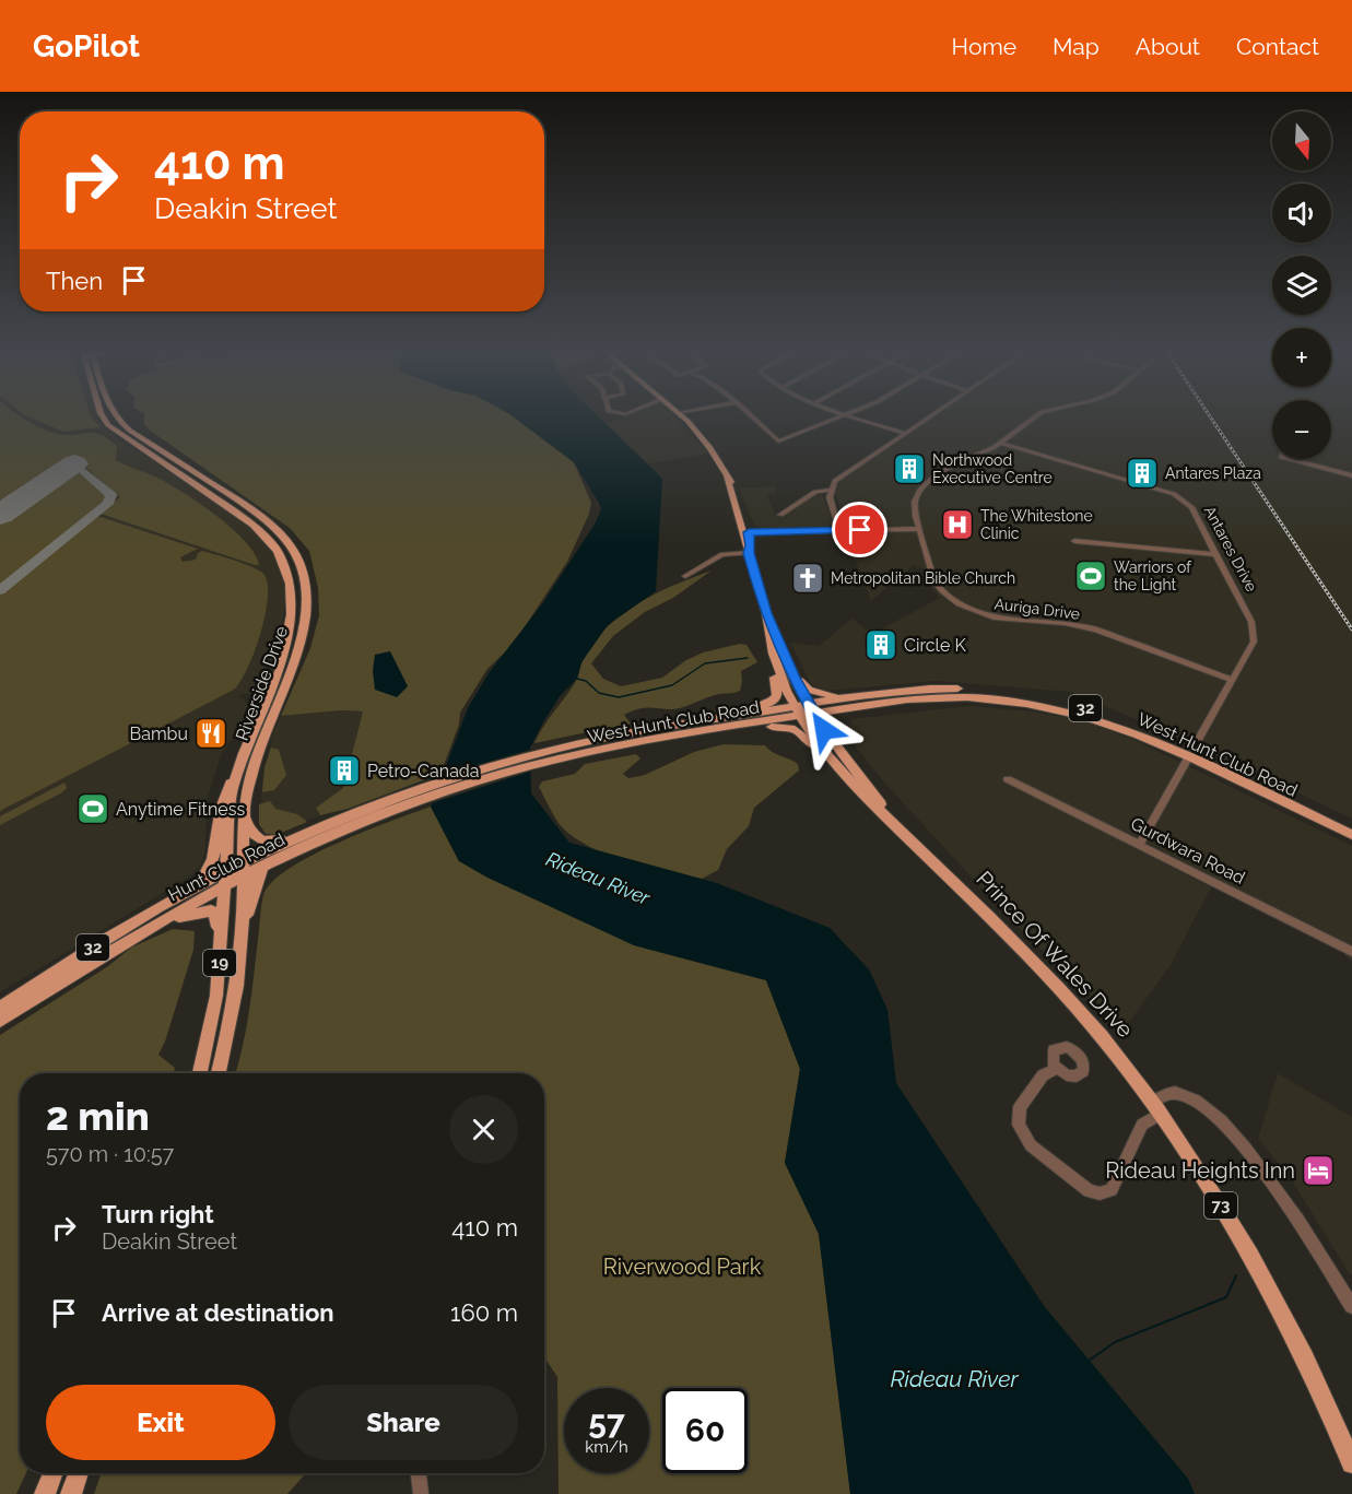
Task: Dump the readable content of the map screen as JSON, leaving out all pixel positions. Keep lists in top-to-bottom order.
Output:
{
  "streets": {
    "main road": [
      "Riverside Drive",
      "32",
      "West Hunt Club Road",
      "Hunt Club Road",
      "Prince Of Wales Drive",
      "19",
      "73"
    ],
    "street": ["Antares Drive", "Auriga Drive", "Gurdwara Road"]
  },
  "crossings": [
    ["Antares Drive", "Auriga Drive"],
    ["Antares Drive", "West Hunt Club Road"],
    ["Antares Drive", "Gurdwara Road"],
    ["Riverside Drive", "Hunt Club Road"],
    ["West Hunt Club Road", "Hunt Club Road"],
    ["West Hunt Club Road", "Prince Of Wales Drive"]
  ],
  "water": ["Rideau River"],
  "parks": ["Riverwood Park"],
  "places": {
    "building": [
      "Northwood Executive Centre",
      "Antares Plaza",
      "Circle K",
      "Petro-Canada"
    ],
    "hospital": ["The Whitestone Clinic"],
    "sports": ["Warriors of the Light", "Anytime Fitness"],
    "church": ["Metropolitan Bible Church"],
    "restaurant": ["Bambu"],
    "hotel": ["Rideau Heights Inn"]
  },
  "north": "bottom",
  "page": {
    "header": "GoPilot",
    "nav": [
      "Home",
      "Map",
      "About",
      "Contact"
    ],
    "map_buttons": ["+", "−"],
    "turn": ["410 m", "Deakin Street"],
    "then": "Then",
    "heading": ["2 min", "570 m · 10:57"],
    "list": [
      {
        "name": "Turn right",
        "note": "Deakin Street",
        "value": "410 m"
      },
      {
        "name": "Arrive at destination",
        "value": "160 m"
      }
    ],
    "buttons": ["Exit", "Share"],
    "speed": "57 km/h",
    "limit": "60"
  }
}
